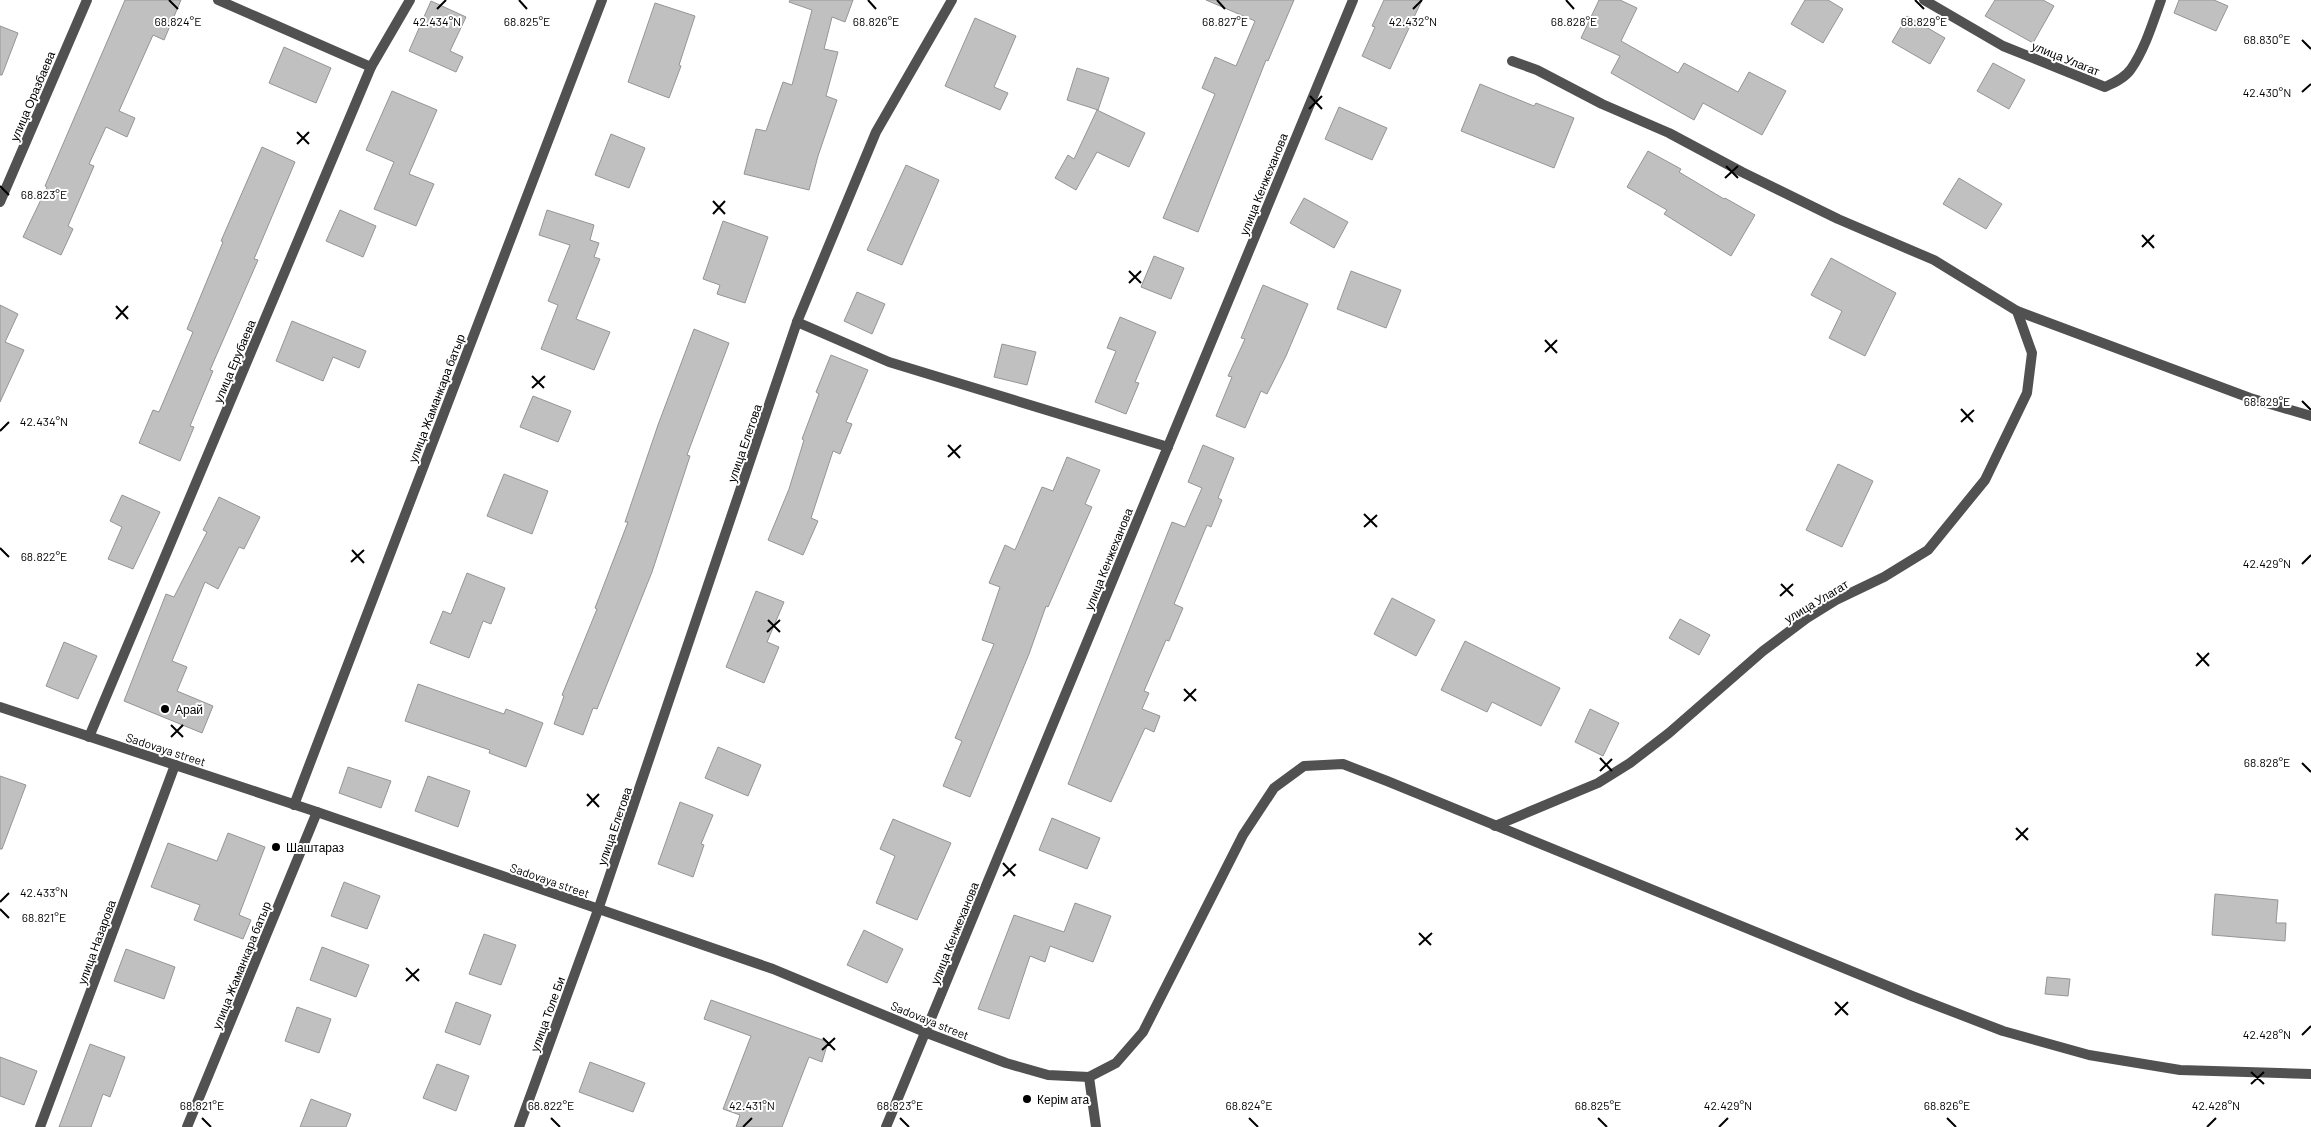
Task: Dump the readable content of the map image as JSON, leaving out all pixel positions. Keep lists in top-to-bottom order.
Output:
{
  "streets": {
    "street": [
      "улица Улагат",
      "улица Оразбаева",
      "улица Кенжеханова",
      "улица Ерубаева",
      "улица Жаманкара батыр",
      "улица Елетова",
      "Sadovaya street",
      "улица Назарова",
      "улица Толе Би"
    ]
  },
  "crossings": [
    ["улица Кенжеханова", "Sadovaya street"],
    ["улица Ерубаева", "Sadovaya street"],
    ["улица Жаманкара батыр", "Sadovaya street"],
    ["улица Елетова", "Sadovaya street"],
    ["улица Елетова", "улица Толе Би"],
    ["Sadovaya street", "улица Назарова"],
    ["Sadovaya street", "улица Толе Би"]
  ],
  "places": ["Арай", "Шаштараз", "Керім ата"],
  "coordinates": [
    "42.434°N",
    "42.432°N",
    "68.824°E",
    "68.825°E",
    "68.826°E",
    "68.827°E",
    "68.828°E",
    "68.829°E",
    "68.830°E",
    "42.430°N",
    "68.823°E",
    "68.822°E",
    "42.429°N",
    "42.433°N",
    "68.821°E",
    "42.428°N",
    "42.431°N"
  ]
}
